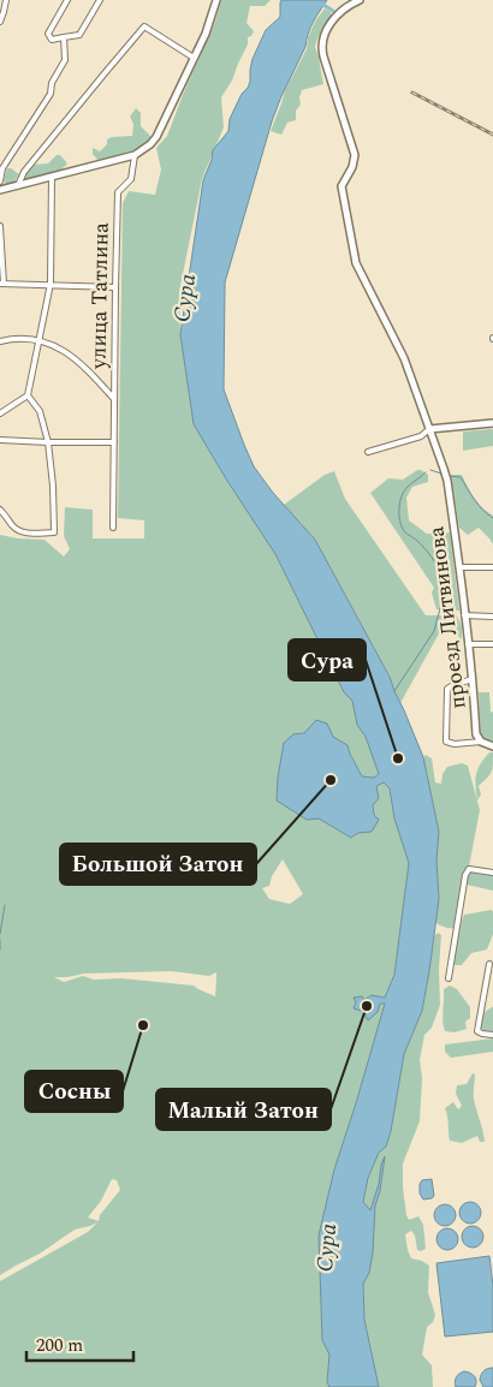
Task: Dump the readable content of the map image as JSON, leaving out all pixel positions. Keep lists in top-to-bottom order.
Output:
{
  "streets": {
    "main road": ["проезд Литвинова"],
    "street": ["улица Татлина"]
  },
  "water": ["Сура"],
  "places": [
    "Сура",
    "Большой Затон",
    "Малый Затон",
    "Сосны"
  ],
  "scale_bar": "200 m"
}
